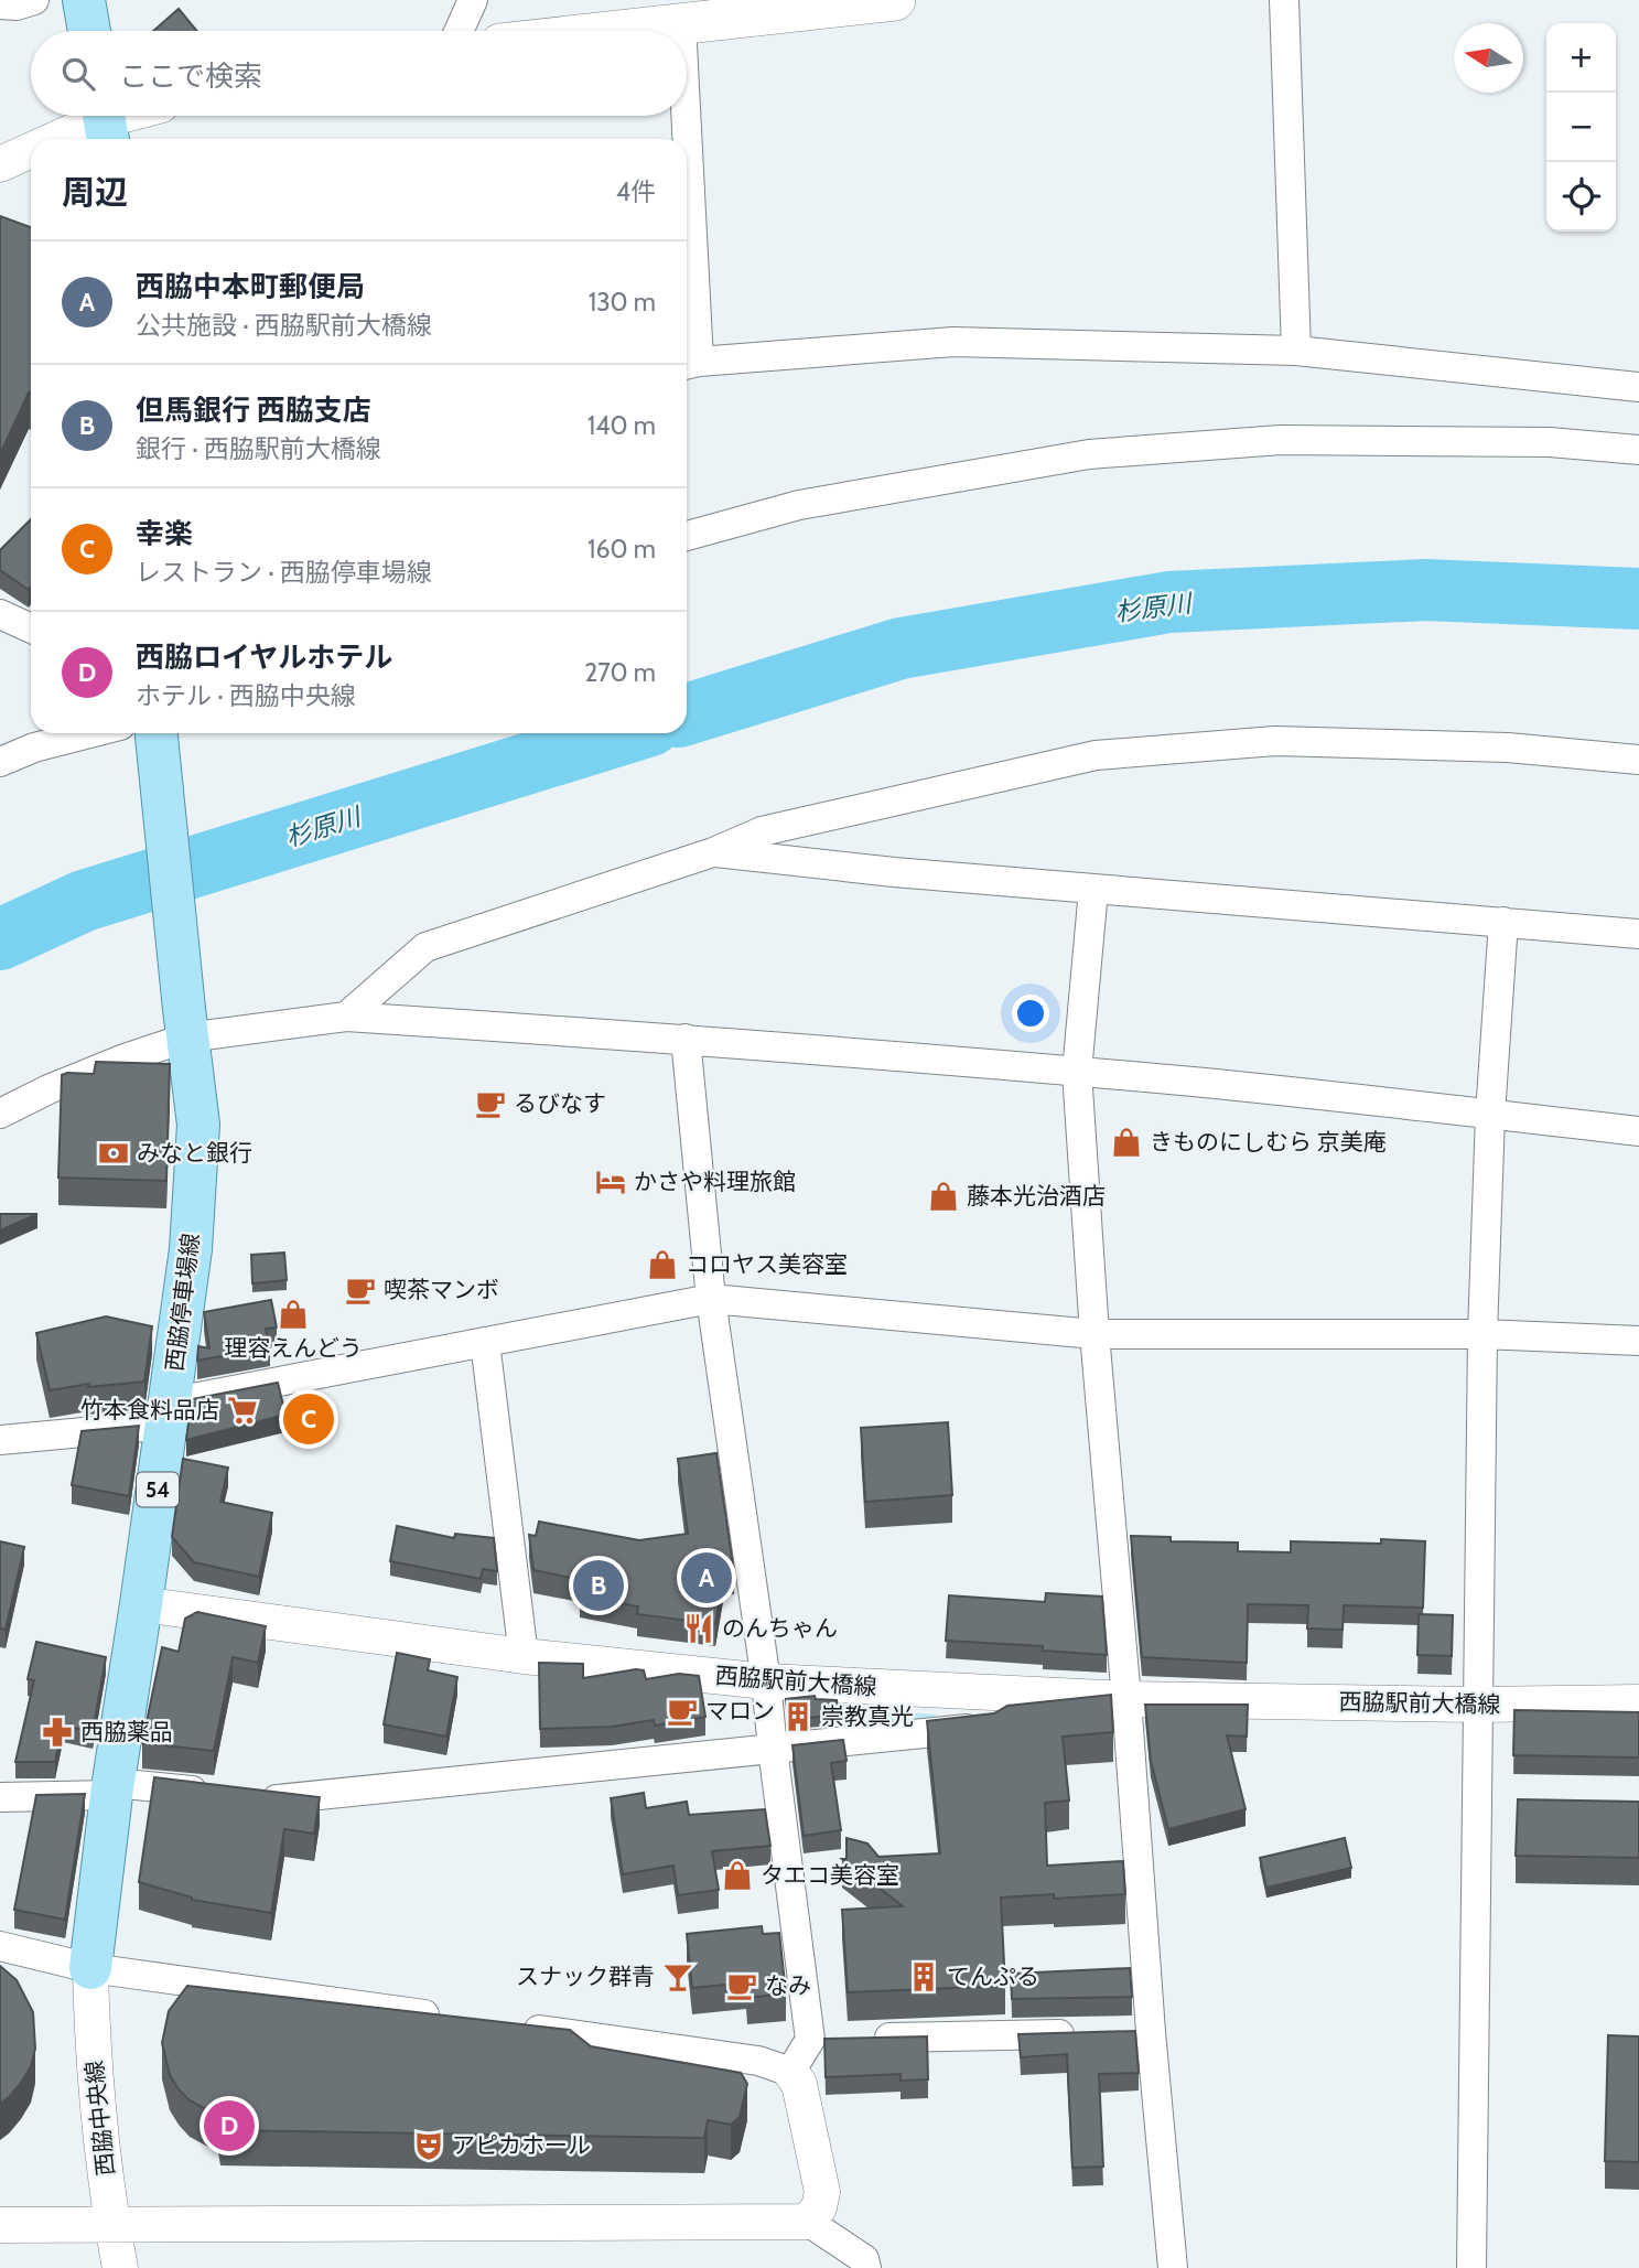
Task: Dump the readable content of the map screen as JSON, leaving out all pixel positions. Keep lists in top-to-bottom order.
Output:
{
  "streets": {
    "main road": ["西脇停車場線", "54"],
    "street": ["西脇駅前大橋線", "西脇中央線"]
  },
  "crossings": [
    ["西脇停車場線", "西脇駅前大橋線"],
    ["西脇停車場線", "西脇中央線"]
  ],
  "water": ["杉原川"],
  "places": {
    "cafe": [
      "るびなす",
      "喫茶マンボ",
      "マロン",
      "なみ"
    ],
    "shop": [
      "きものにしむら 京美庵",
      "藤本光治酒店",
      "コロヤス美容室",
      "理容えんどう",
      "タエコ美容室"
    ],
    "bank": ["みなと銀行"],
    "hotel": ["かさや料理旅館"],
    "supermarket": ["竹本食料品店"],
    "restaurant": ["のんちゃん"],
    "building": ["崇教真光", "てんぷる"],
    "pharmacy": ["西脇薬品"],
    "bar": ["スナック群青"],
    "theatre": ["アピカホール"]
  },
  "north": "left",
  "page": {
    "map_buttons": ["+", "−"],
    "search": "ここで検索",
    "heading": ["周辺", "4件"],
    "list": [
      {
        "mark": "A",
        "name": "西脇中本町郵便局",
        "note": "公共施設 · 西脇駅前大橋線",
        "value": "130 m"
      },
      {
        "mark": "B",
        "name": "但馬銀行 西脇支店",
        "note": "銀行 · 西脇駅前大橋線",
        "value": "140 m"
      },
      {
        "mark": "C",
        "name": "幸楽",
        "note": "レストラン · 西脇停車場線",
        "value": "160 m"
      },
      {
        "mark": "D",
        "name": "西脇ロイヤルホテル",
        "note": "ホテル · 西脇中央線",
        "value": "270 m"
      }
    ],
    "pins": [
      "C",
      "A",
      "B",
      "D"
    ]
  }
}
